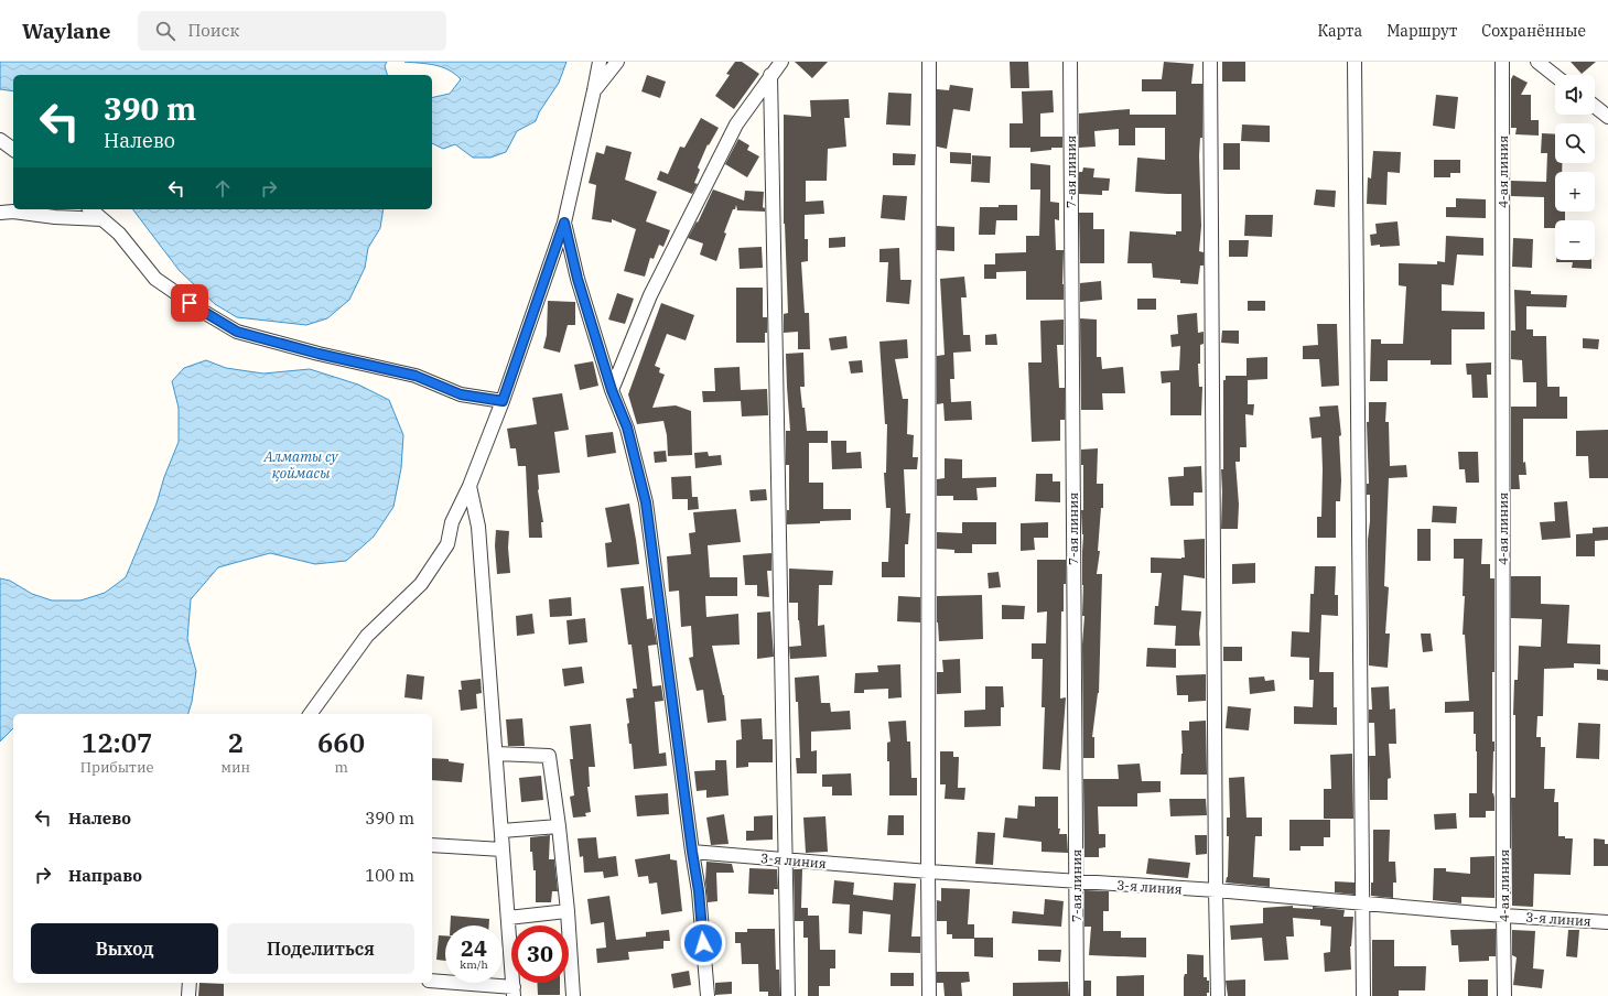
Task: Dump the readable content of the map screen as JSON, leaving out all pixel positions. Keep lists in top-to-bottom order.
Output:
{
  "streets": {
    "street": ["7-ая линия", "4-ая линия", "3-я линия"]
  },
  "crossings": [
    ["7-ая линия", "3-я линия"],
    ["4-ая линия", "3-я линия"]
  ],
  "water": ["Алматы су қоймасы"],
  "page": {
    "header": "Waylane",
    "search": "Поиск",
    "nav": ["Карта", "Маршрут", "Сохранённые"],
    "map_buttons": ["+", "−"],
    "turn": ["390 m", "Налево"],
    "eta": [
      "12:07",
      "Прибытие",
      "2",
      "мин",
      "660",
      "m"
    ],
    "list": [
      {
        "name": "Налево",
        "value": "390 m"
      },
      {
        "name": "Направо",
        "value": "100 m"
      }
    ],
    "buttons": ["Выход", "Поделиться"],
    "speed": "24 km/h",
    "limit": "30"
  }
}
